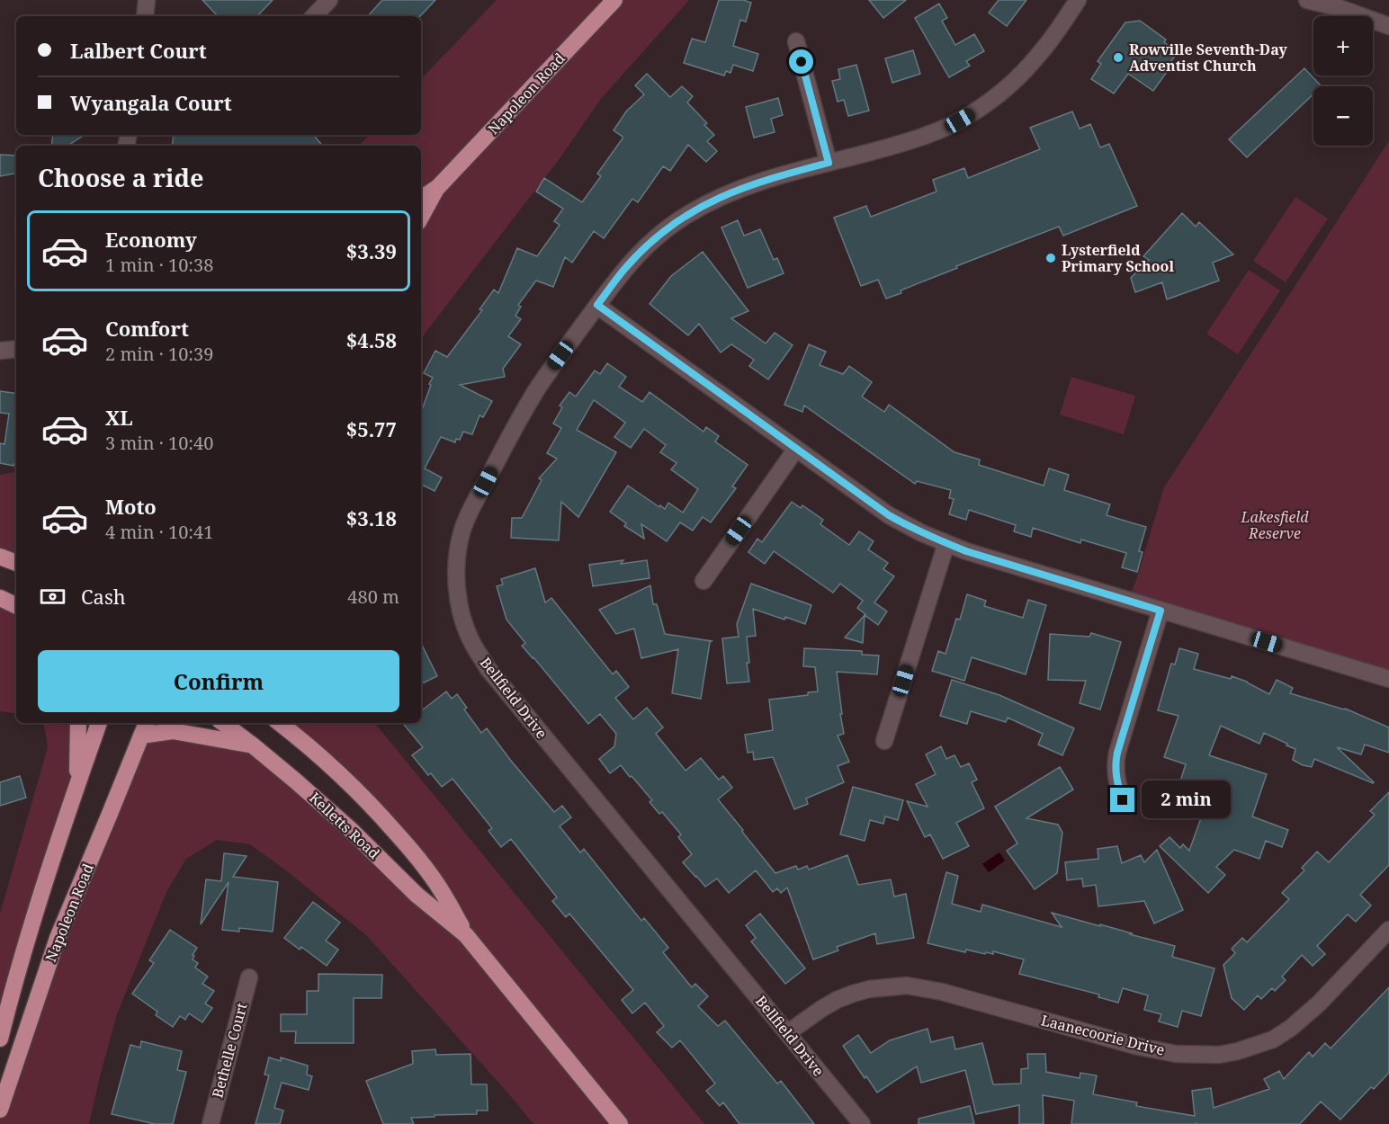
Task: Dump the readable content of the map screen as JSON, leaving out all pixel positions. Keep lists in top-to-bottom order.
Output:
{
  "streets": {
    "main road": ["Napoleon Road", "Kelletts Road"],
    "street": ["Bellfield Drive", "Laanecoorie Drive", "Bethelle Court"]
  },
  "crossings": [
    ["Bellfield Drive", "Laanecoorie Drive"]
  ],
  "parks": ["Lakesfield Reserve"],
  "places": ["Rowville Seventh-Day Adventist Church", "Lysterfield Primary School"],
  "page": {
    "map_buttons": ["+", "−"],
    "banner": ["Lalbert Court", "Wyangala Court"],
    "heading": "Choose a ride",
    "list": [
      {
        "name": "Economy",
        "note": "1 min · 10:38",
        "value": "$3.39"
      },
      {
        "name": "Comfort",
        "note": "2 min · 10:39",
        "value": "$4.58"
      },
      {
        "name": "XL",
        "note": "3 min · 10:40",
        "value": "$5.77"
      },
      {
        "name": "Moto",
        "note": "4 min · 10:41",
        "value": "$3.18"
      }
    ],
    "pay": ["Cash", "480 m"],
    "buttons": "Confirm",
    "bubble": "2 min"
  }
}
